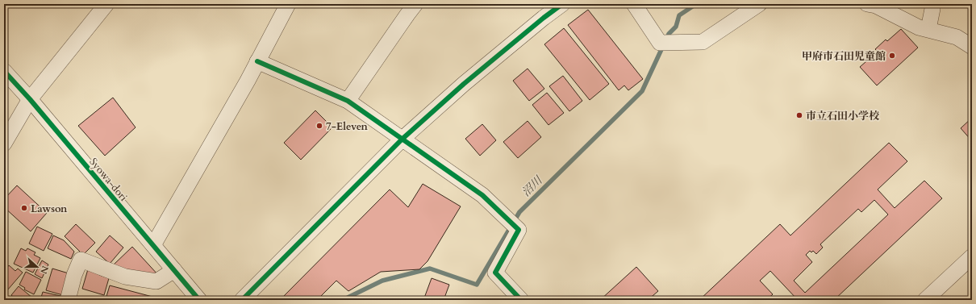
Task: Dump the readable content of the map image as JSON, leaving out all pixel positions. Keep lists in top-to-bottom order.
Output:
{
  "streets": {
    "street": ["Syowa-dori"]
  },
  "water": ["沼川"],
  "places": [
    "甲府市石田児童館",
    "市立石田小学校",
    "7-Eleven",
    "Lawson"
  ],
  "north": "right"
}
